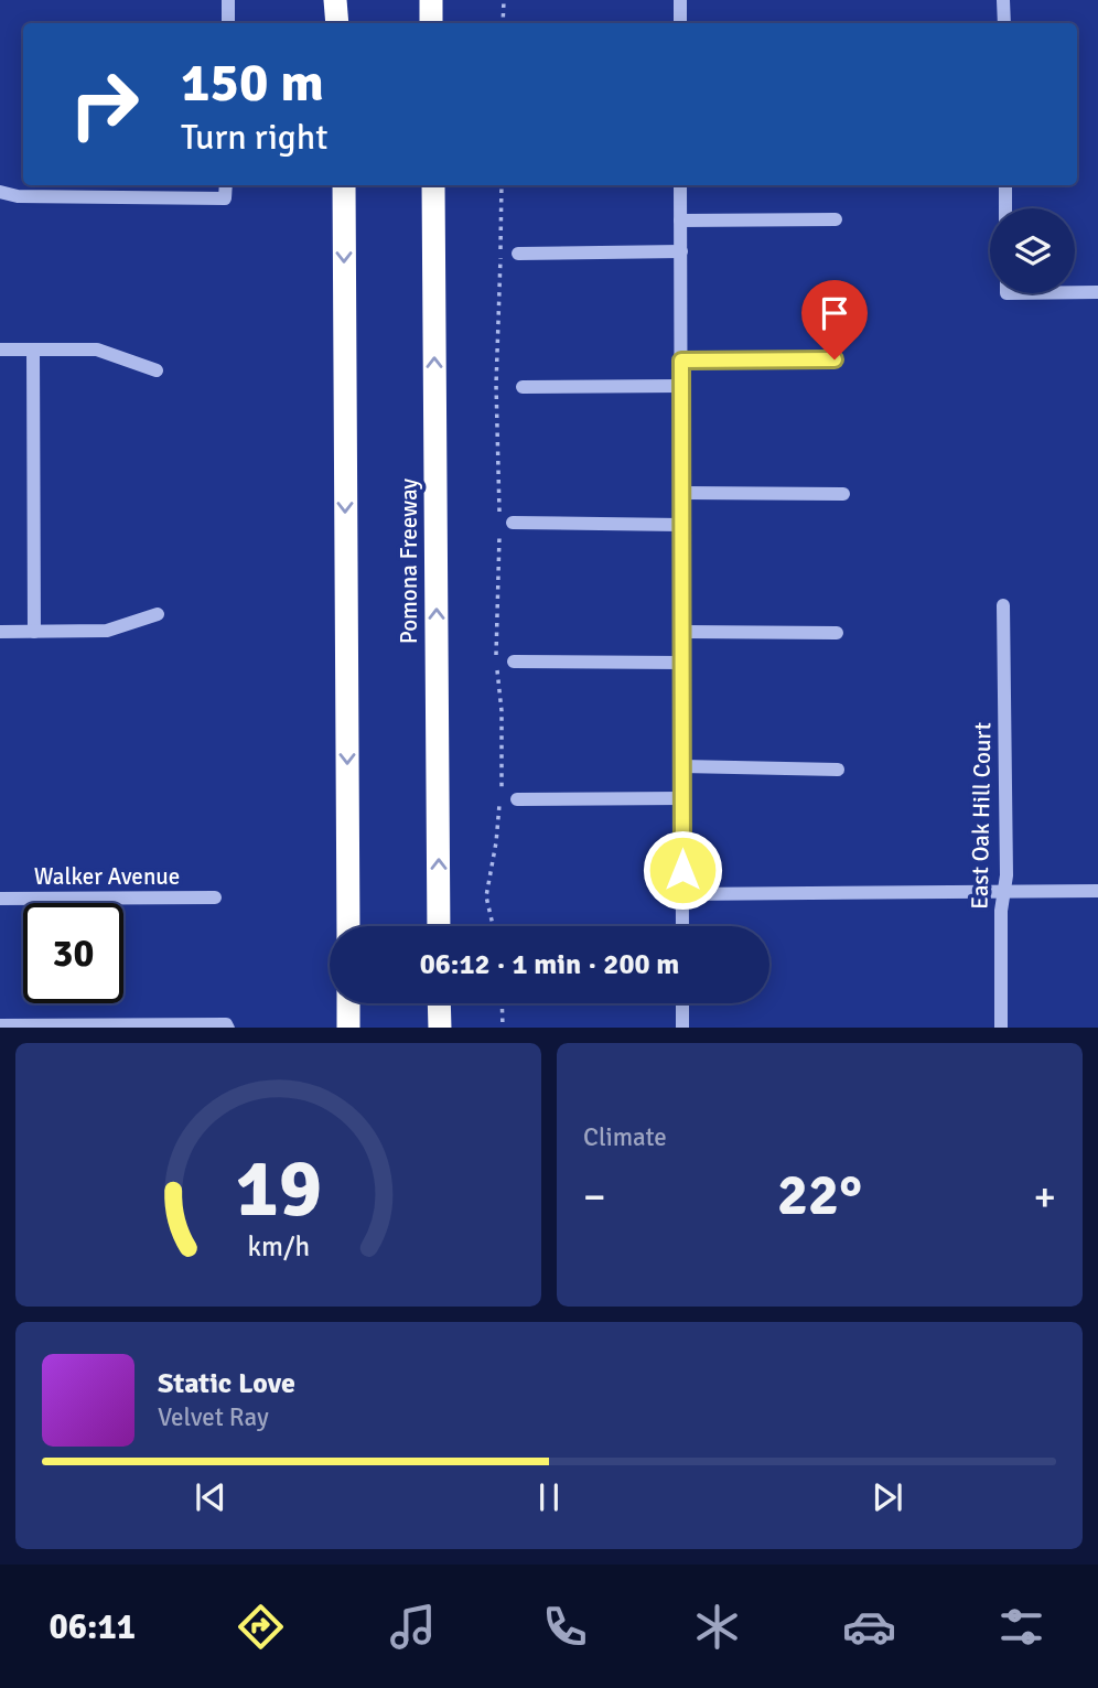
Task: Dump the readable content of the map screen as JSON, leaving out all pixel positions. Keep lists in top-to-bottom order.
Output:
{
  "streets": {
    "highway": ["Pomona Freeway"],
    "street": ["East Oak Hill Court", "Walker Avenue"]
  },
  "page": {
    "turn": ["150 m", "Turn right"],
    "limit": "30",
    "trip": "06:12 · 1 min · 200 m",
    "tile": "Climate",
    "heat": ["−", "22°", "+"],
    "song": ["Static Love", "Velvet Ray"],
    "tabs": "06:11",
    "gauge": ["19", "km/h"]
  }
}
